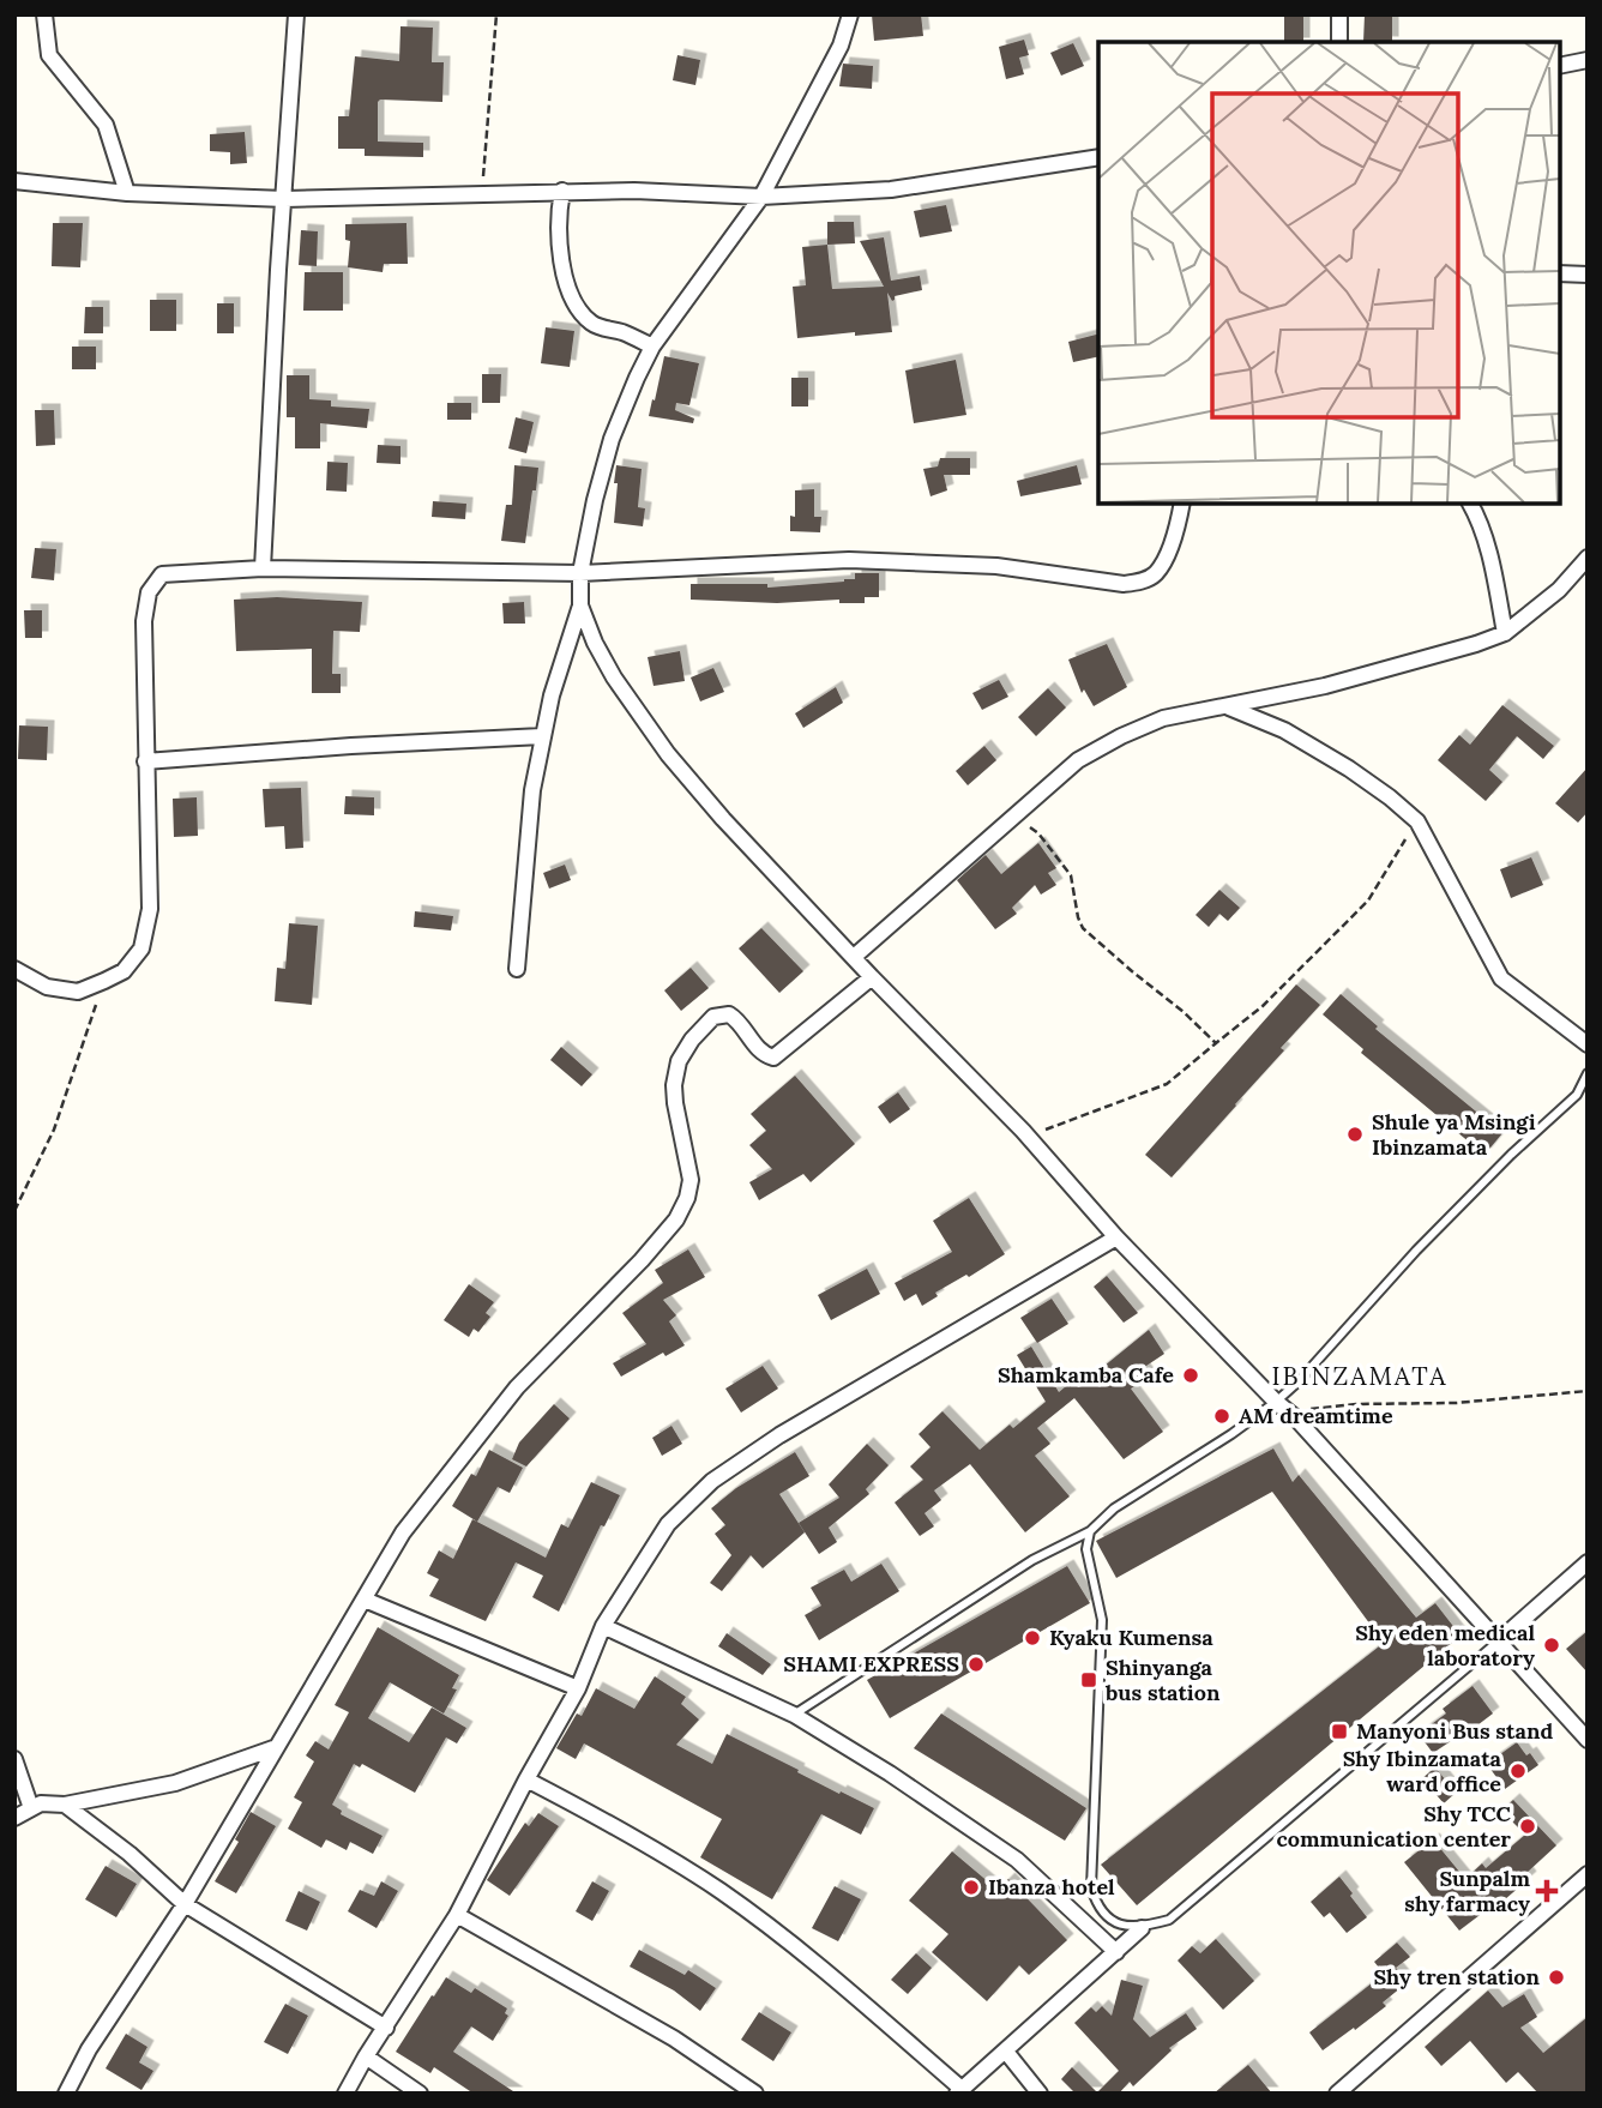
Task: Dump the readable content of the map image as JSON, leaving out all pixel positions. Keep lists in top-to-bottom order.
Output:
{
  "districts": ["IBINZAMATA"],
  "places": {
    "other": [
      "Shule ya Msingi Ibinzamata",
      "Shamkamba Cafe",
      "AM dreamtime",
      "Kyaku Kumensa",
      "Shy eden medical laboratory",
      "SHAMI EXPRESS",
      "Shy Ibinzamata ward office",
      "Shy TCC communication center",
      "Ibanza hotel",
      "Shy tren station"
    ],
    "transit": ["Shinyanga bus station", "Manyoni Bus stand"],
    "health": ["Sunpalm shy farmacy"]
  }
}
